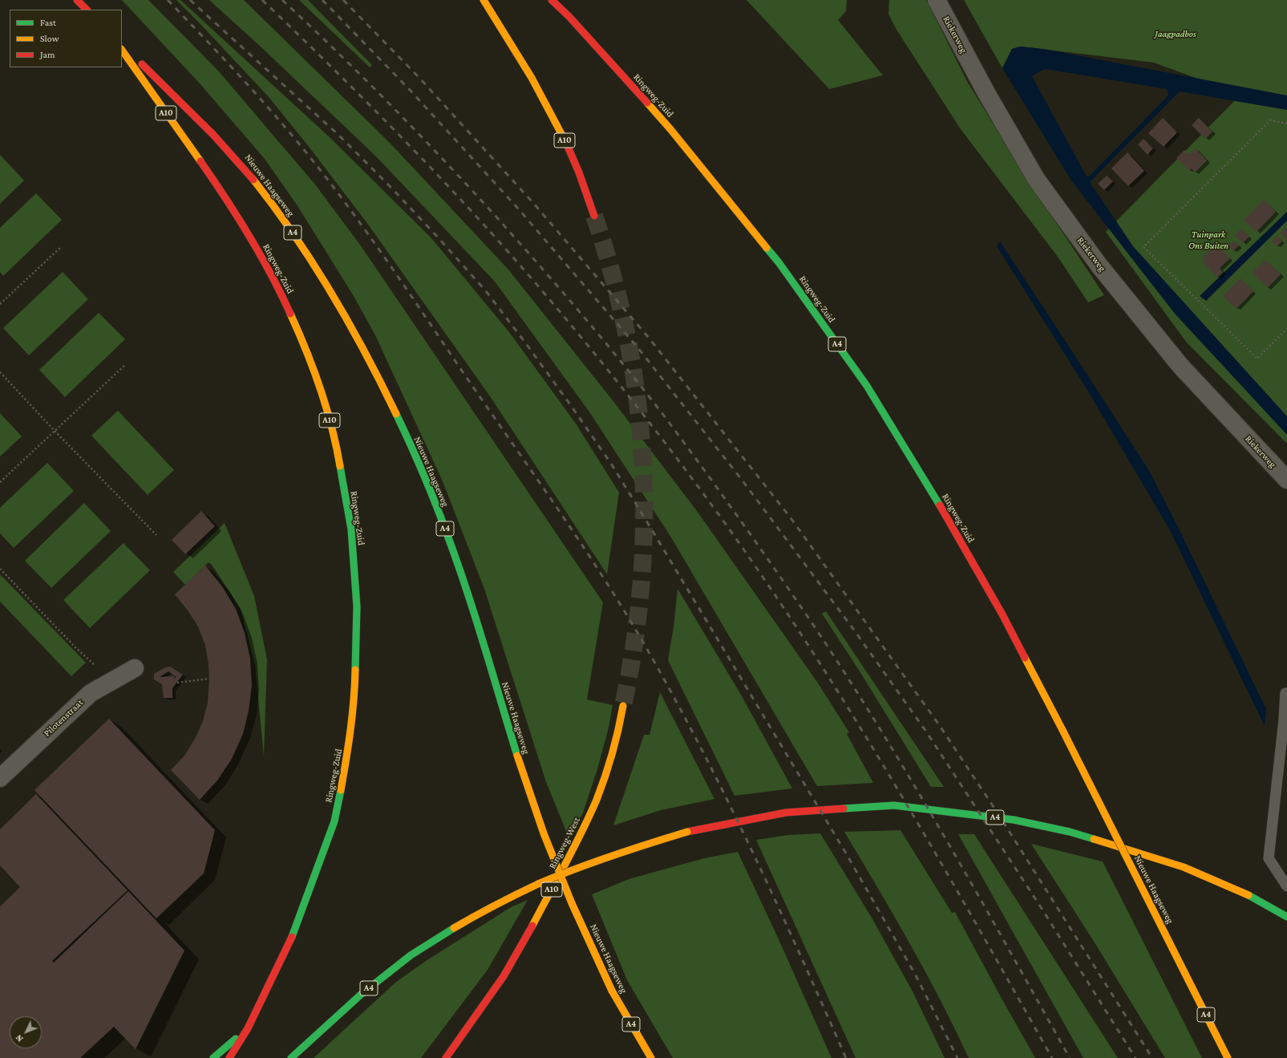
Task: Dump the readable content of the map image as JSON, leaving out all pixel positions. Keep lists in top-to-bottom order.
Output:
{
  "streets": {
    "highway": [
      "Ringweg-Zuid",
      "A10",
      "Nieuwe Haagseweg",
      "A4",
      "Ringweg-West"
    ],
    "street": ["Riekerweg", "Pilotenstraat"]
  },
  "crossings": [
    ["Ringweg-Zuid", "A10"],
    ["Ringweg-Zuid", "Nieuwe Haagseweg"]
  ],
  "parks": ["Jaagpadbos", "Tuinpark Ons Buiten"],
  "legend": ["Fast", "Slow", "Jam"],
  "north": "bottom left"
}
